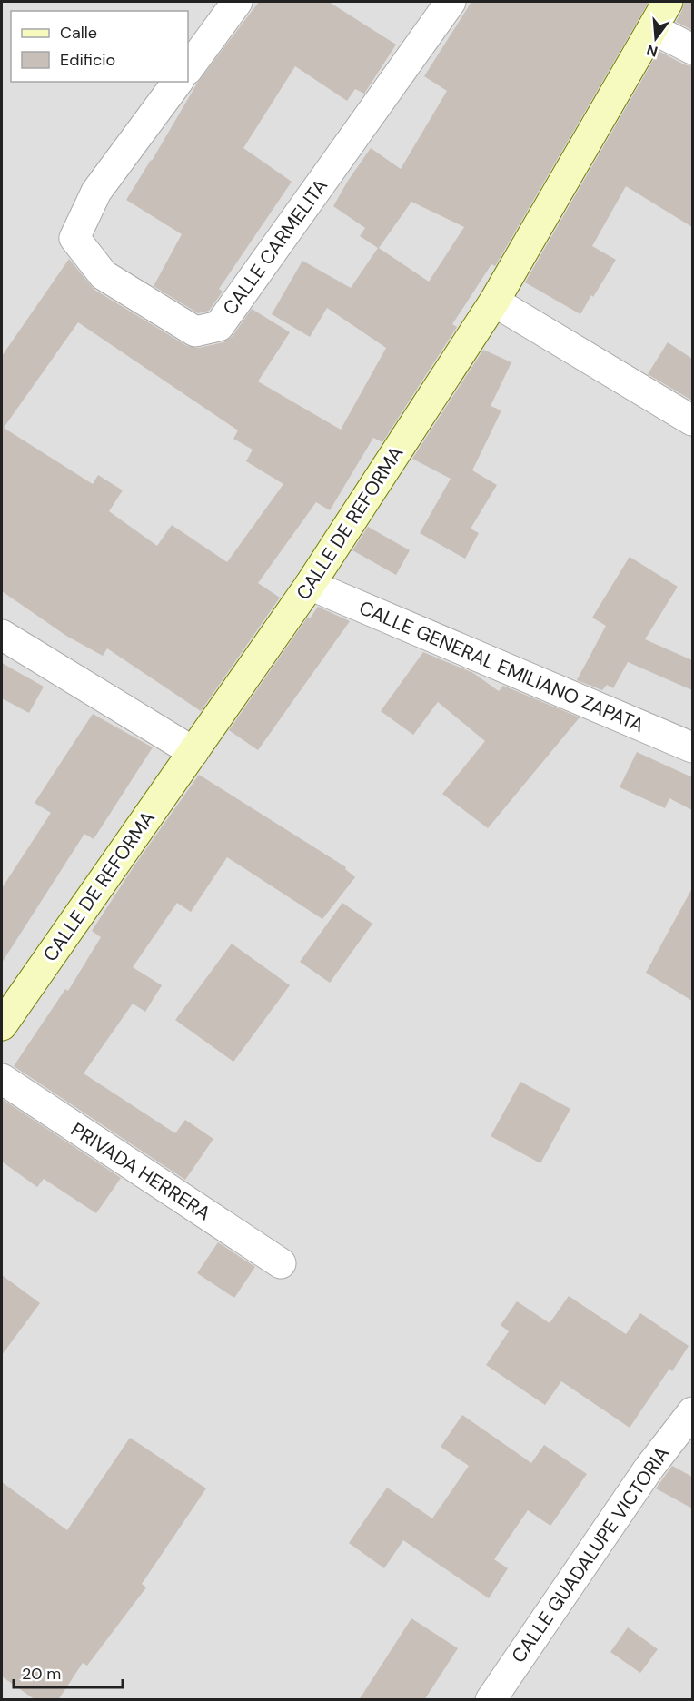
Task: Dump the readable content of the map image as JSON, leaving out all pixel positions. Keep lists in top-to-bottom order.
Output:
{
  "streets": {
    "main road": ["CALLE DE REFORMA"],
    "street": [
      "CALLE CARMELITA",
      "CALLE GENERAL EMILIANO ZAPATA",
      "PRIVADA HERRERA",
      "CALLE GUADALUPE VICTORIA"
    ]
  },
  "crossings": [
    ["CALLE DE REFORMA", "CALLE GENERAL EMILIANO ZAPATA"]
  ],
  "legend": ["Calle", "Edificio"],
  "scale_bar": "20 m",
  "north": "bottom"
}
